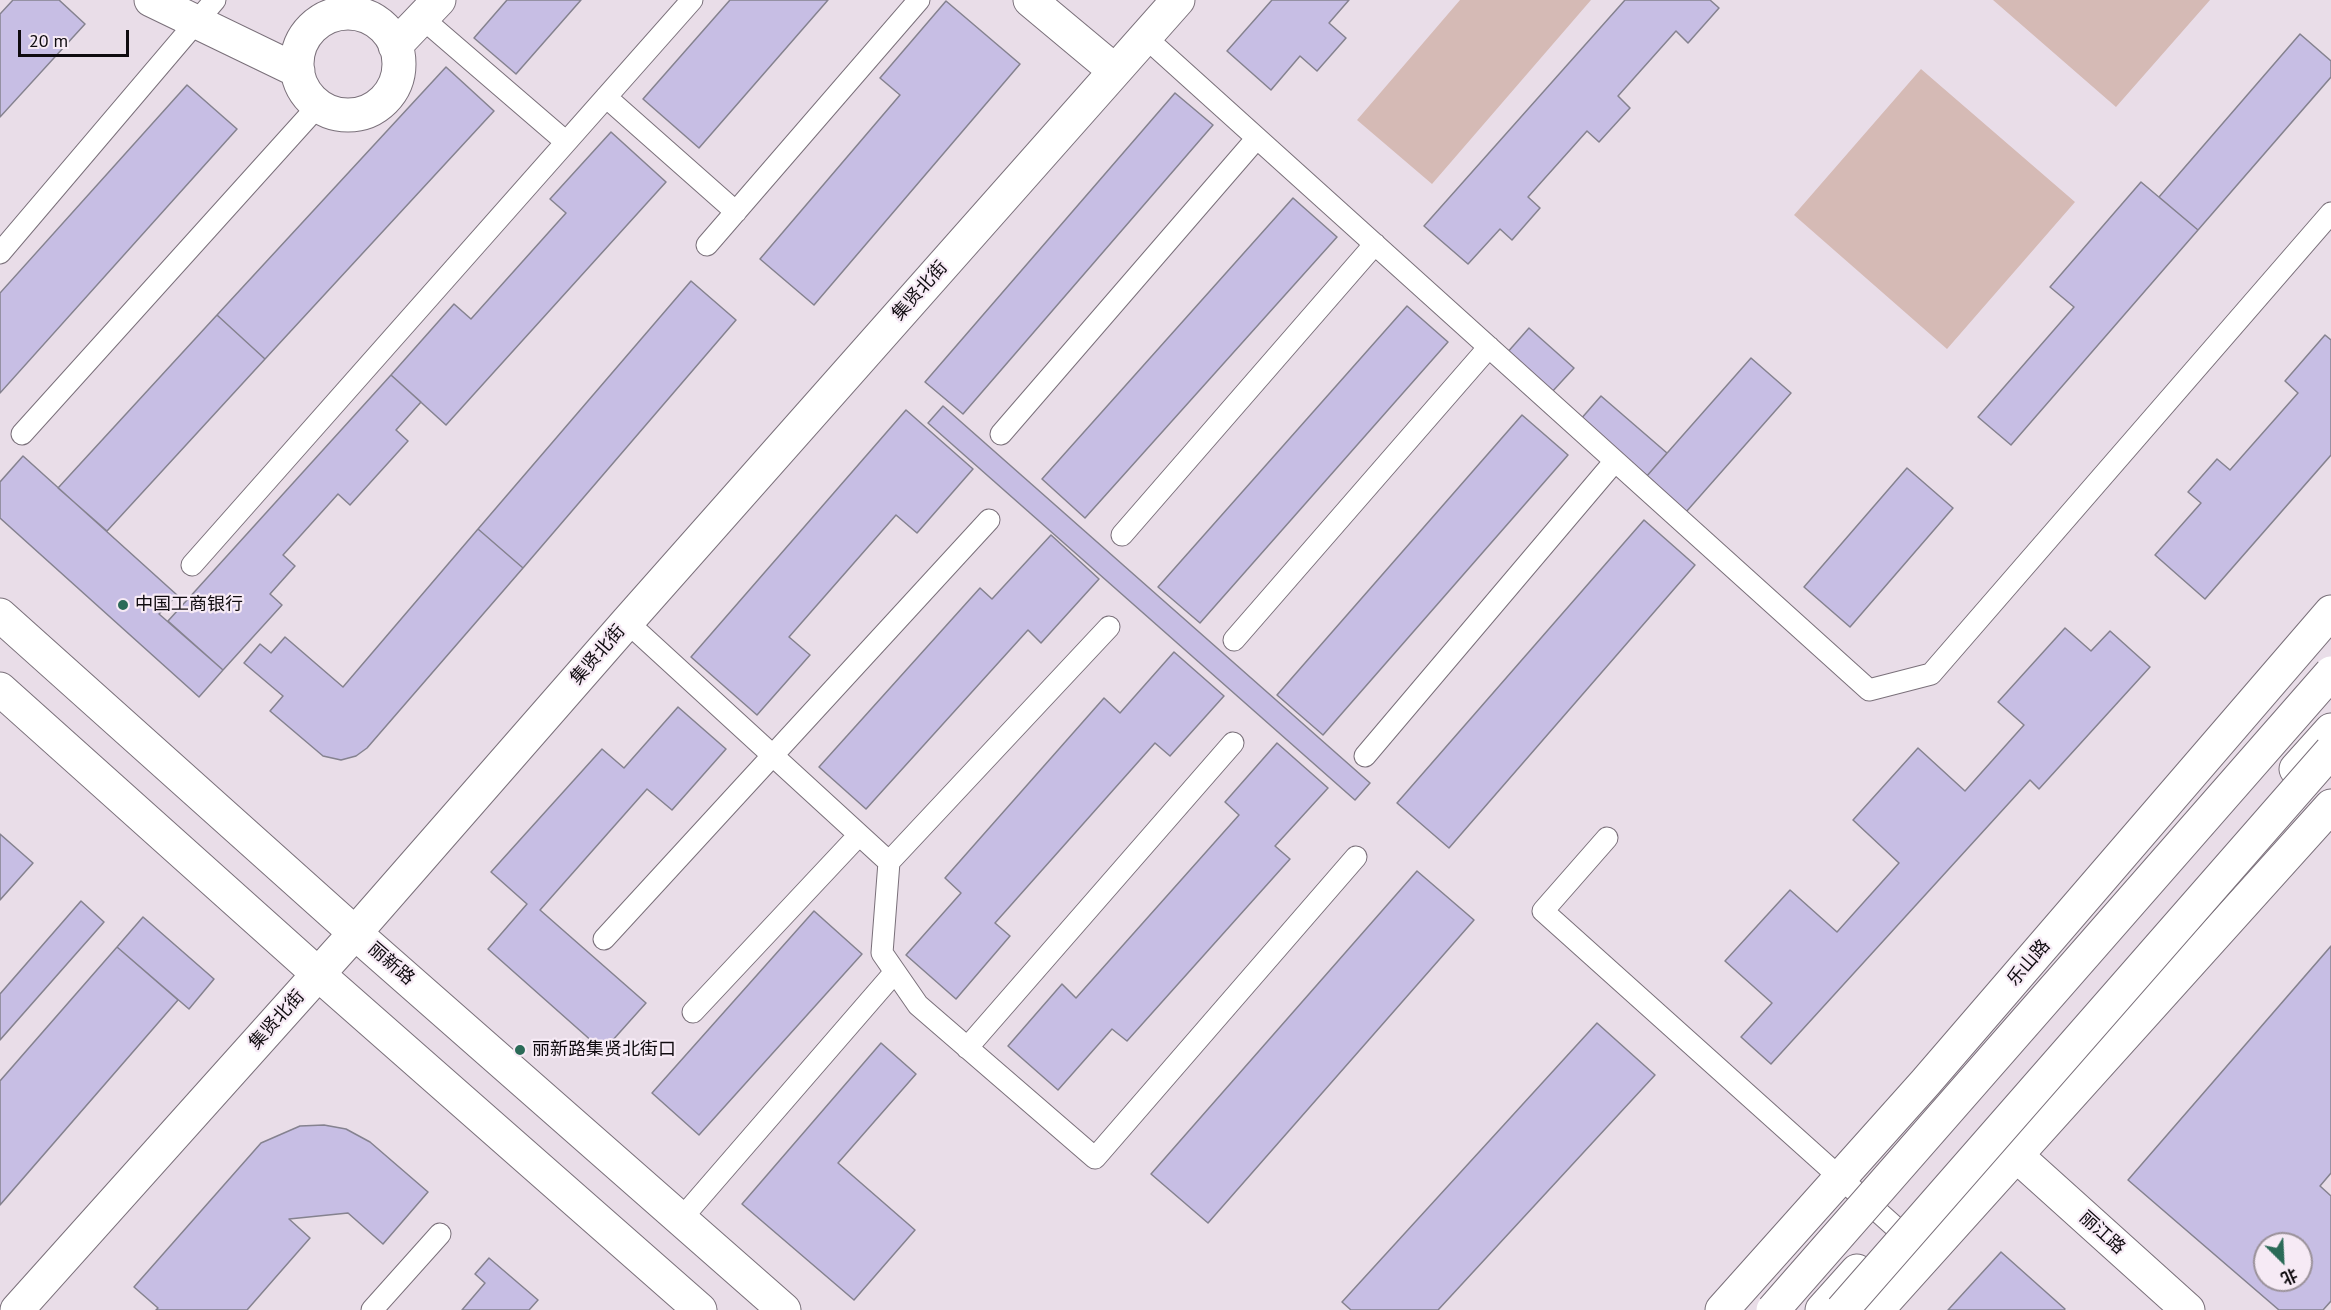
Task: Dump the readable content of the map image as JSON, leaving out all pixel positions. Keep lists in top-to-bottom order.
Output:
{
  "streets": {
    "main road": [
      "集贤北街",
      "乐山路",
      "丽新路",
      "丽江路"
    ]
  },
  "crossings": [
    ["集贤北街", "丽新路"]
  ],
  "places": ["中国工商银行", "丽新路集贤北街口"],
  "scale_bar": "20 m",
  "north": "bottom right"
}
